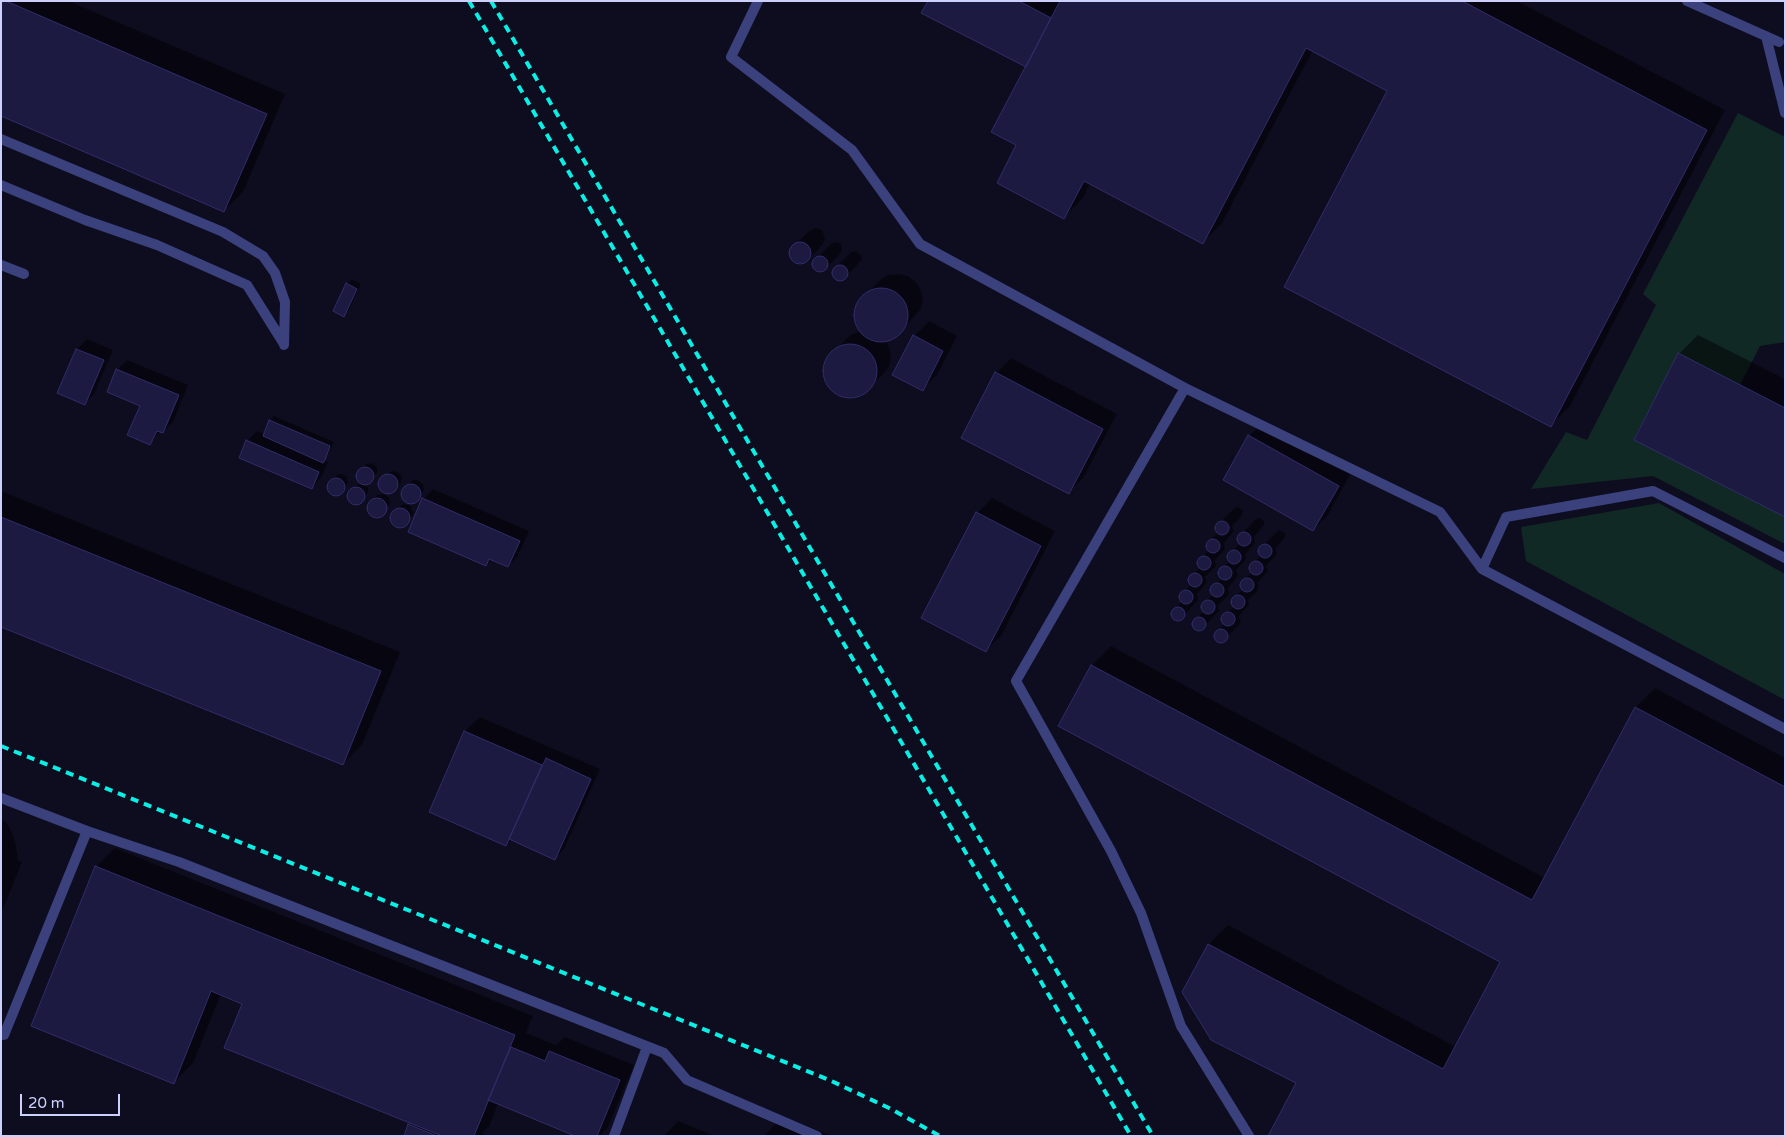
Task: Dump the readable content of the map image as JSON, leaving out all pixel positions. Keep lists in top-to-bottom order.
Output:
{
  "scale_bar": "20 m"
}
